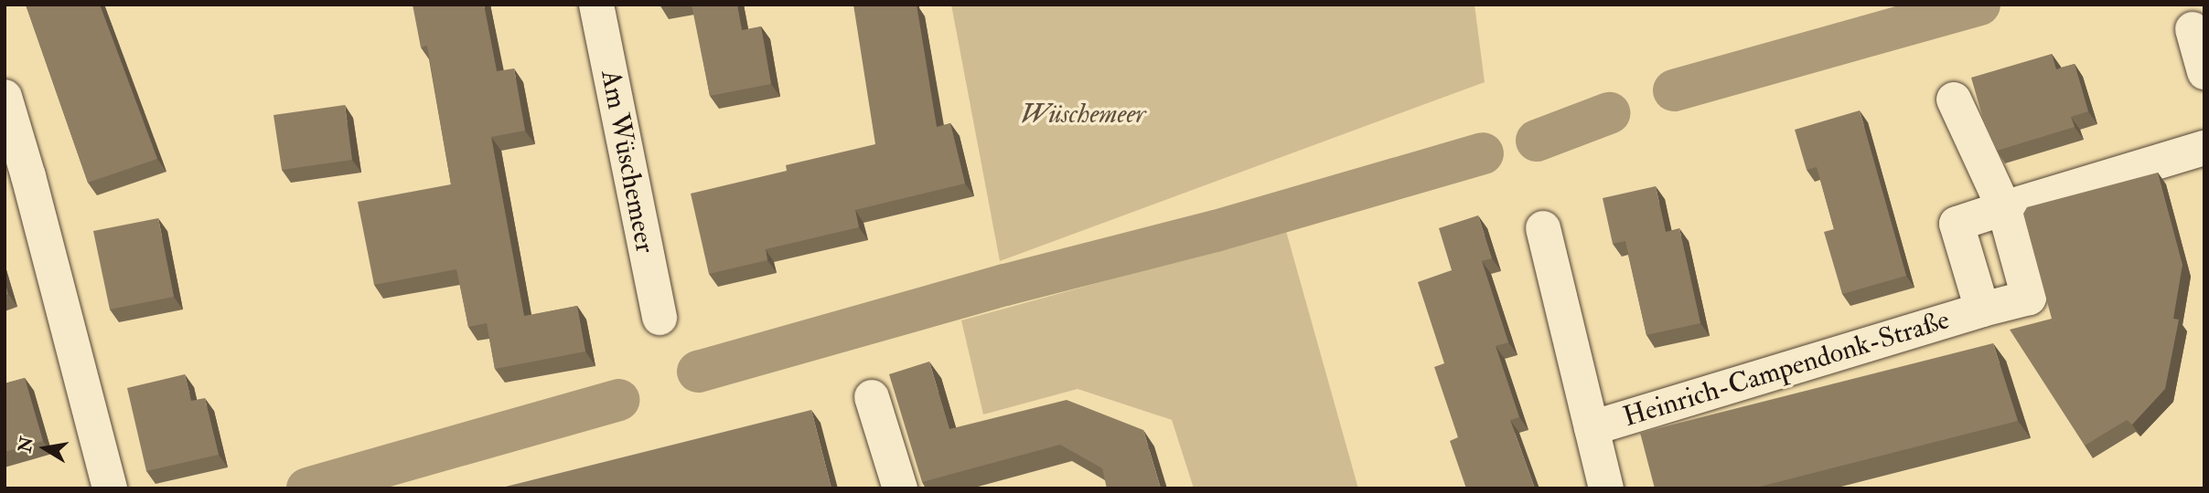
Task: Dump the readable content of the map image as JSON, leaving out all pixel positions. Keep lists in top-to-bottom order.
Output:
{
  "streets": {
    "street": ["Am Wüschemeer", "Heinrich-Campendonk-Straße"]
  },
  "parks": ["Wüschemeer"],
  "north": "left"
}
